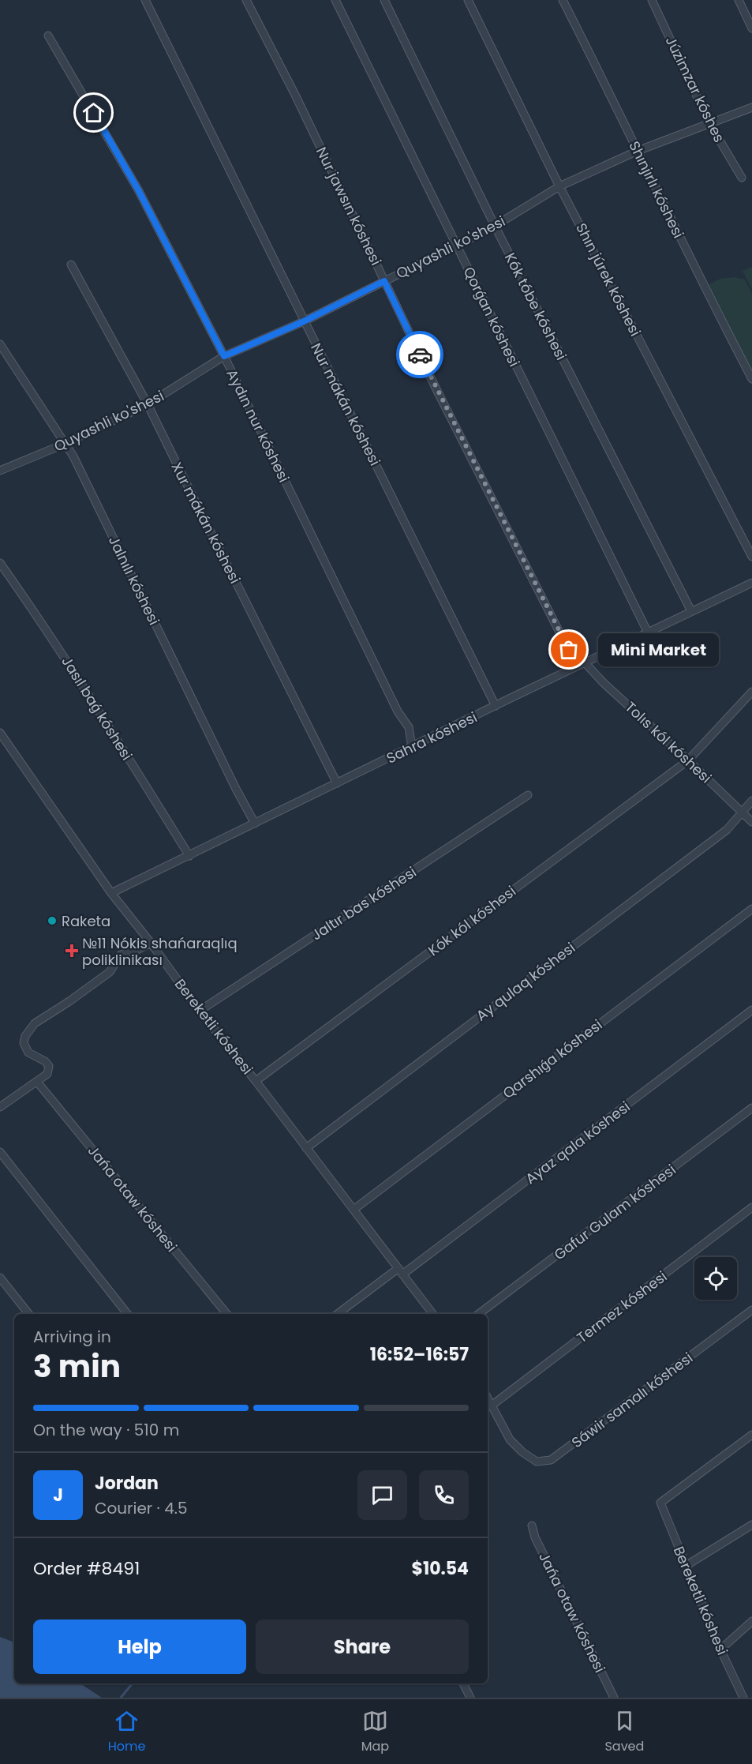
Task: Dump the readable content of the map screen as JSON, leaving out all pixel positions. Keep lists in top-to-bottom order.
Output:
{
  "streets": {
    "street": [
      "Júzimzar kóshes",
      "Shınjırlı kóshesi",
      "Nur jawsın kóshesi",
      "Quyashli ko'shesi",
      "Shın júrek kóshesi",
      "Kók tóbe kóshesi",
      "Qorǵan kóshesi",
      "Nur mákán kóshesi",
      "Aydın nur kóshesi",
      "Xur mákán kóshesi",
      "Jalnılı kóshesi",
      "Jasıl baǵ kóshesi",
      "Sahra kóshesi",
      "Tolıs kól kóshesi",
      "Jaltır bas kóshesi",
      "Kók kól kóshesi",
      "Ay qulaq kóshesi",
      "Bereketli kóshesi",
      "Qarshıǵa kóshesi",
      "Ayaz qala kóshesi",
      "Jańa otaw kóshesi",
      "Gafur Gulam kóshesi",
      "Termez kóshesi",
      "Sáwir samalı kóshesi"
    ]
  },
  "crossings": [
    ["Júzimzar kóshes", "Quyashli ko'shesi"],
    ["Shınjırlı kóshesi", "Quyashli ko'shesi"],
    ["Nur jawsın kóshesi", "Quyashli ko'shesi"],
    ["Nur jawsın kóshesi", "Sahra kóshesi"],
    ["Quyashli ko'shesi", "Shın júrek kóshesi"],
    ["Quyashli ko'shesi", "Kók tóbe kóshesi"],
    ["Quyashli ko'shesi", "Qorǵan kóshesi"],
    ["Quyashli ko'shesi", "Nur mákán kóshesi"],
    ["Quyashli ko'shesi", "Aydın nur kóshesi"],
    ["Quyashli ko'shesi", "Xur mákán kóshesi"],
    ["Quyashli ko'shesi", "Jalnılı kóshesi"],
    ["Kók tóbe kóshesi", "Sahra kóshesi"],
    ["Qorǵan kóshesi", "Sahra kóshesi"],
    ["Nur mákán kóshesi", "Sahra kóshesi"],
    ["Aydın nur kóshesi", "Sahra kóshesi"],
    ["Xur mákán kóshesi", "Sahra kóshesi"],
    ["Jalnılı kóshesi", "Sahra kóshesi"],
    ["Jasıl baǵ kóshesi", "Sahra kóshesi"],
    ["Sahra kóshesi", "Tolıs kól kóshesi"],
    ["Sahra kóshesi", "Bereketli kóshesi"],
    ["Tolıs kól kóshesi", "Kók kól kóshesi"],
    ["Tolıs kól kóshesi", "Ay qulaq kóshesi"],
    ["Jaltır bas kóshesi", "Bereketli kóshesi"],
    ["Kók kól kóshesi", "Bereketli kóshesi"],
    ["Ay qulaq kóshesi", "Bereketli kóshesi"],
    ["Bereketli kóshesi", "Qarshıǵa kóshesi"],
    ["Bereketli kóshesi", "Ayaz qala kóshesi"],
    ["Termez kóshesi", "Sáwir samalı kóshesi"]
  ],
  "places": {
    "other": ["Mini Market", "Raketa"],
    "health": ["№11 Nókis shańaraqlıq poliklinikası"]
  },
  "page": {
    "bubble": "Mini Market",
    "heading": ["3 min", "Arriving in", "16:52–16:57"],
    "panel": [
      "Jordan",
      "Courier · 4.5",
      "Order #8491",
      "$10.54"
    ],
    "bar": "On the way · 510 m",
    "round": "J",
    "buttons": ["Help", "Share"],
    "tabs": ["Home", "Map", "Saved"]
  }
}
